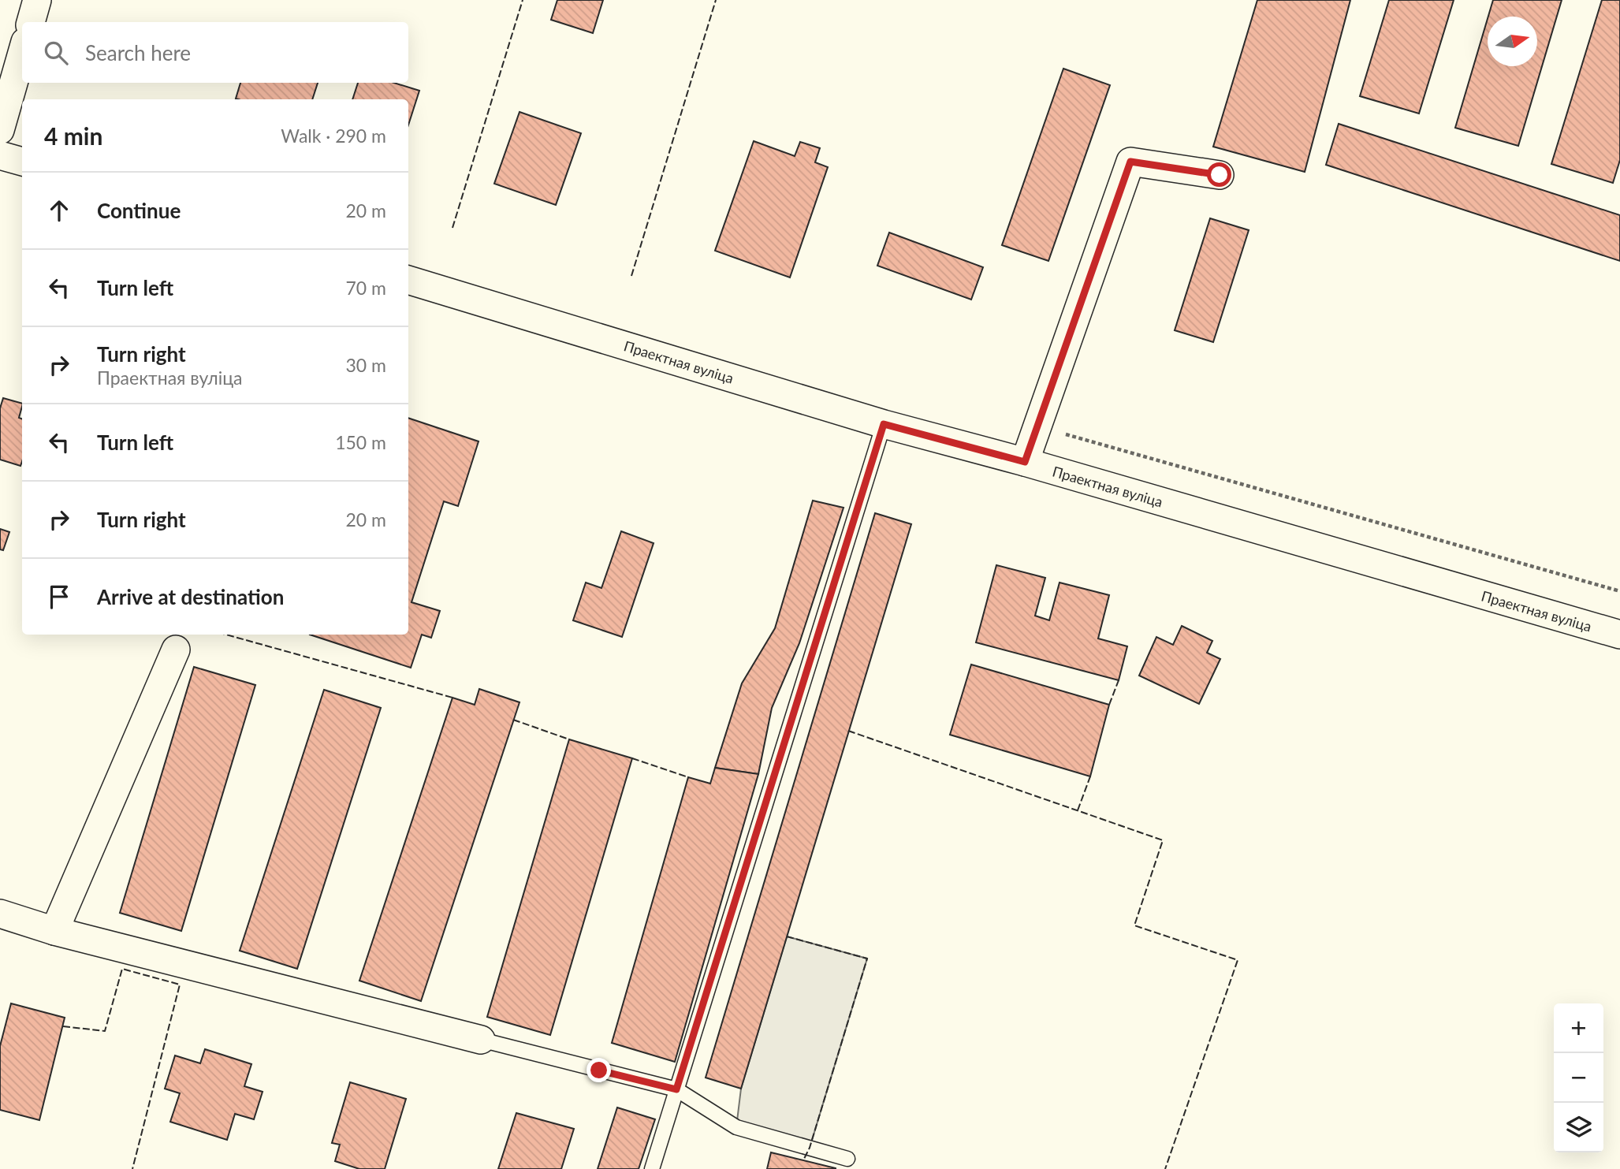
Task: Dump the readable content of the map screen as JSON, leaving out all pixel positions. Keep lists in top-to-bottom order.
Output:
{
  "streets": {
    "street": ["Праектная вуліца"]
  },
  "north": "right",
  "page": {
    "search": "Search here",
    "heading": ["4 min", "Walk · 290 m"],
    "list": [
      ["Continue", "20 m"],
      ["Turn left", "70 m"],
      ["Turn right", "Праектная вуліца", "30 m"],
      ["Turn left", "150 m"],
      ["Turn right", "20 m"],
      "Arrive at destination"
    ],
    "map_buttons": ["+", "−"]
  }
}
